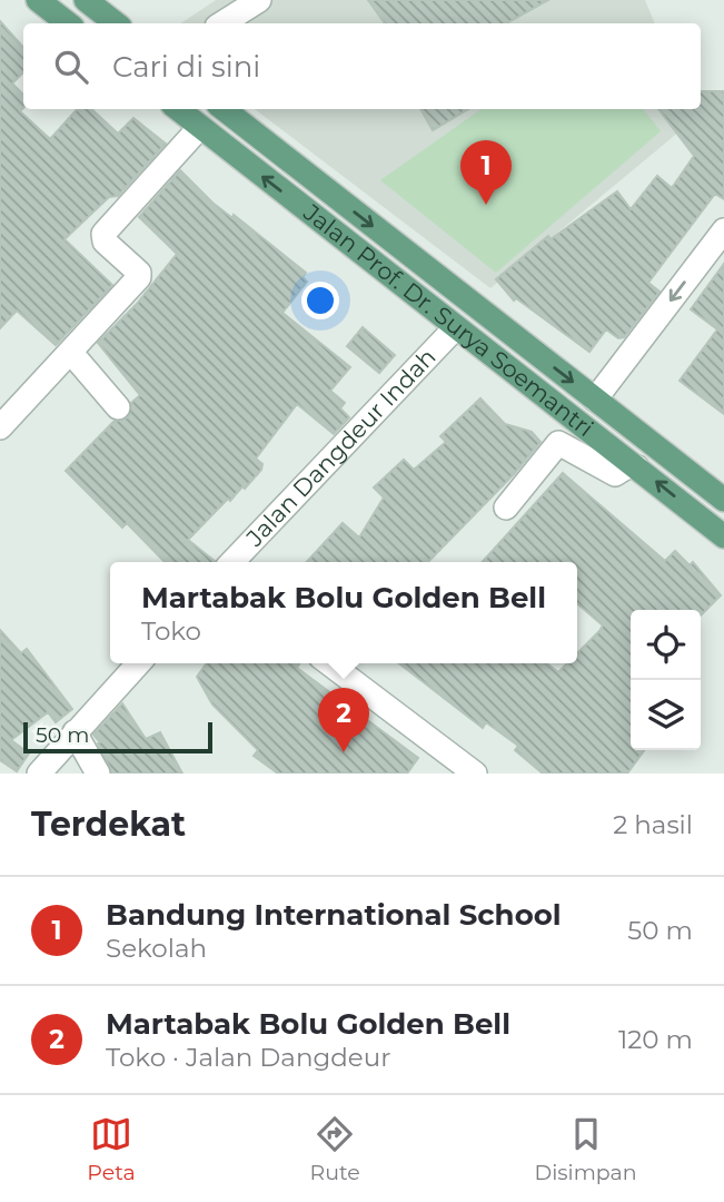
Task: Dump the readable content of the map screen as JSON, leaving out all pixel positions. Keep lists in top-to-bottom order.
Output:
{
  "streets": {
    "main road": ["Jalan Prof. Dr. Surya Soemantri"],
    "street": ["Jalan Dangdeur Indah"]
  },
  "crossings": [
    ["Jalan Prof. Dr. Surya Soemantri", "Jalan Dangdeur Indah"]
  ],
  "scale_bar": "50 m",
  "page": {
    "search": "Cari di sini",
    "pins": ["1", "2"],
    "popup": ["Martabak Bolu Golden Bell", "Toko"],
    "scale": "50 m",
    "heading": ["Terdekat", "2 hasil"],
    "list": [
      {
        "mark": "1",
        "name": "Bandung International School",
        "note": "Sekolah",
        "value": "50 m"
      },
      {
        "mark": "2",
        "name": "Martabak Bolu Golden Bell",
        "note": "Toko · Jalan Dangdeur",
        "value": "120 m"
      }
    ],
    "nav": ["Peta", "Rute", "Disimpan"]
  }
}
